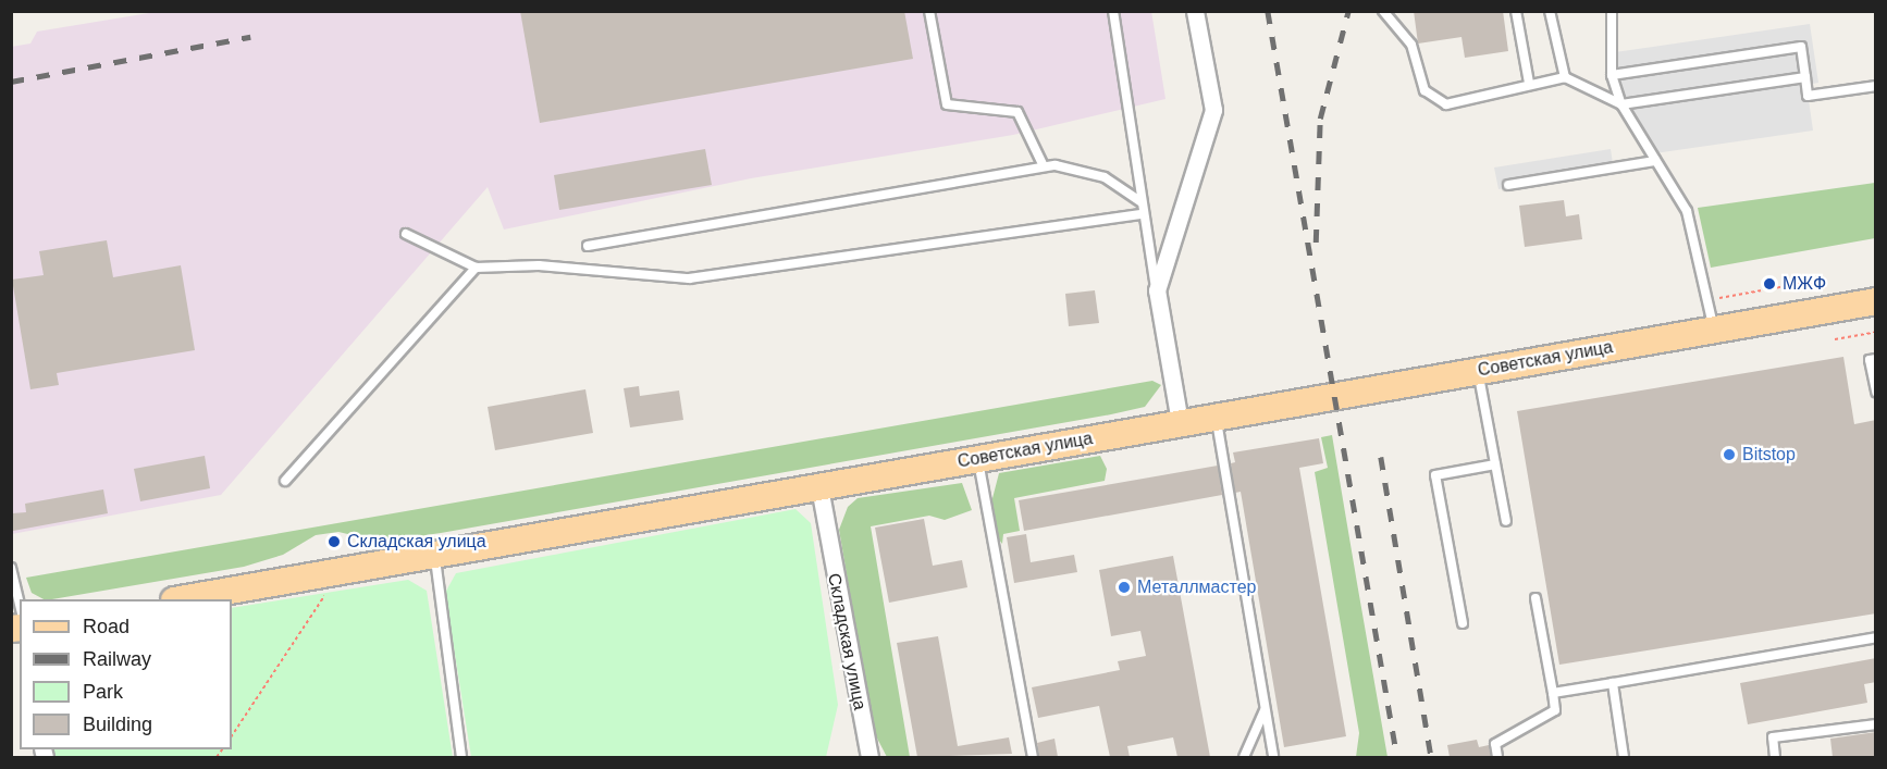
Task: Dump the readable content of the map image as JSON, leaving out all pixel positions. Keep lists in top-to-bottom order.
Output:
{
  "streets": {
    "main road": ["Советская улица"],
    "street": ["Складская улица"]
  },
  "crossings": [
    ["Советская улица", "Складская улица"]
  ],
  "places": [
    "МЖФ",
    "Bitstop",
    "Складская улица",
    "Металлмастер"
  ],
  "legend": [
    "Road",
    "Railway",
    "Park",
    "Building"
  ]
}
